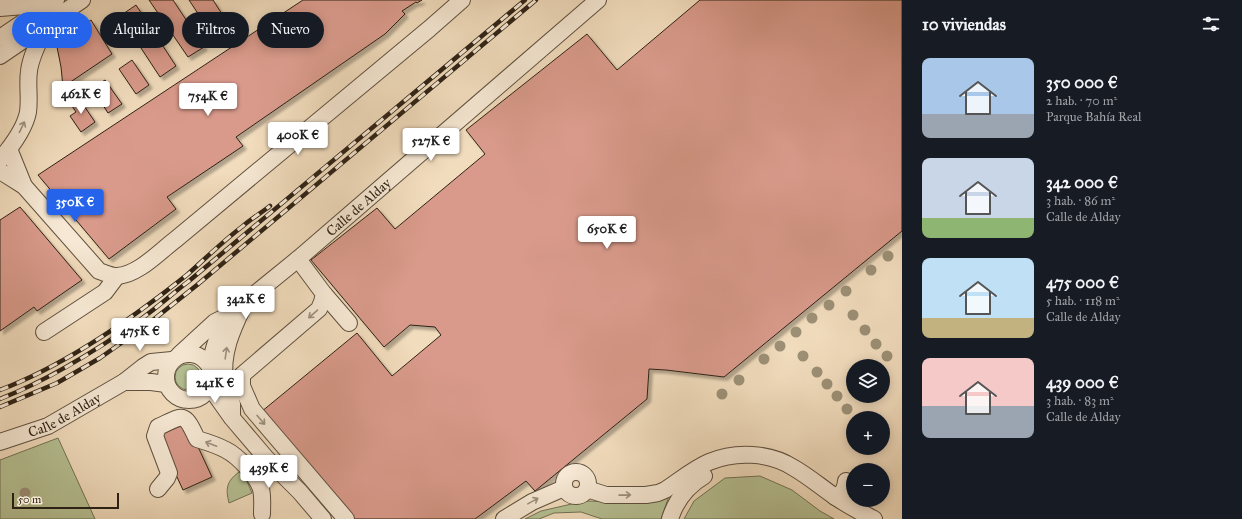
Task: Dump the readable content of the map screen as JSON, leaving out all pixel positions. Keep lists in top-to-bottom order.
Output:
{
  "streets": {
    "street": ["Calle de Alday"]
  },
  "scale_bar": "50 m",
  "page": {
    "heading": "10 viviendas",
    "chip": [
      "Comprar",
      "Alquilar",
      "Filtros",
      "Nuevo"
    ],
    "list": [
      {
        "name": "350 000 €",
        "note": "2 hab. · 70 m² · Parque Bahía Real"
      },
      {
        "name": "342 000 €",
        "note": "3 hab. · 86 m² · Calle de Alday"
      },
      {
        "name": "475 000 €",
        "note": "5 hab. · 118 m² · Calle de Alday"
      },
      {
        "name": "439 000 €",
        "note": "3 hab. · 83 m² · Calle de Alday"
      }
    ],
    "price": [
      "462K €",
      "754K €",
      "400K €",
      "527K €",
      "350K €",
      "650K €",
      "342K €",
      "475K €",
      "241K €",
      "439K €"
    ],
    "map_buttons": ["+", "−"],
    "scale": "50 m"
  }
}
